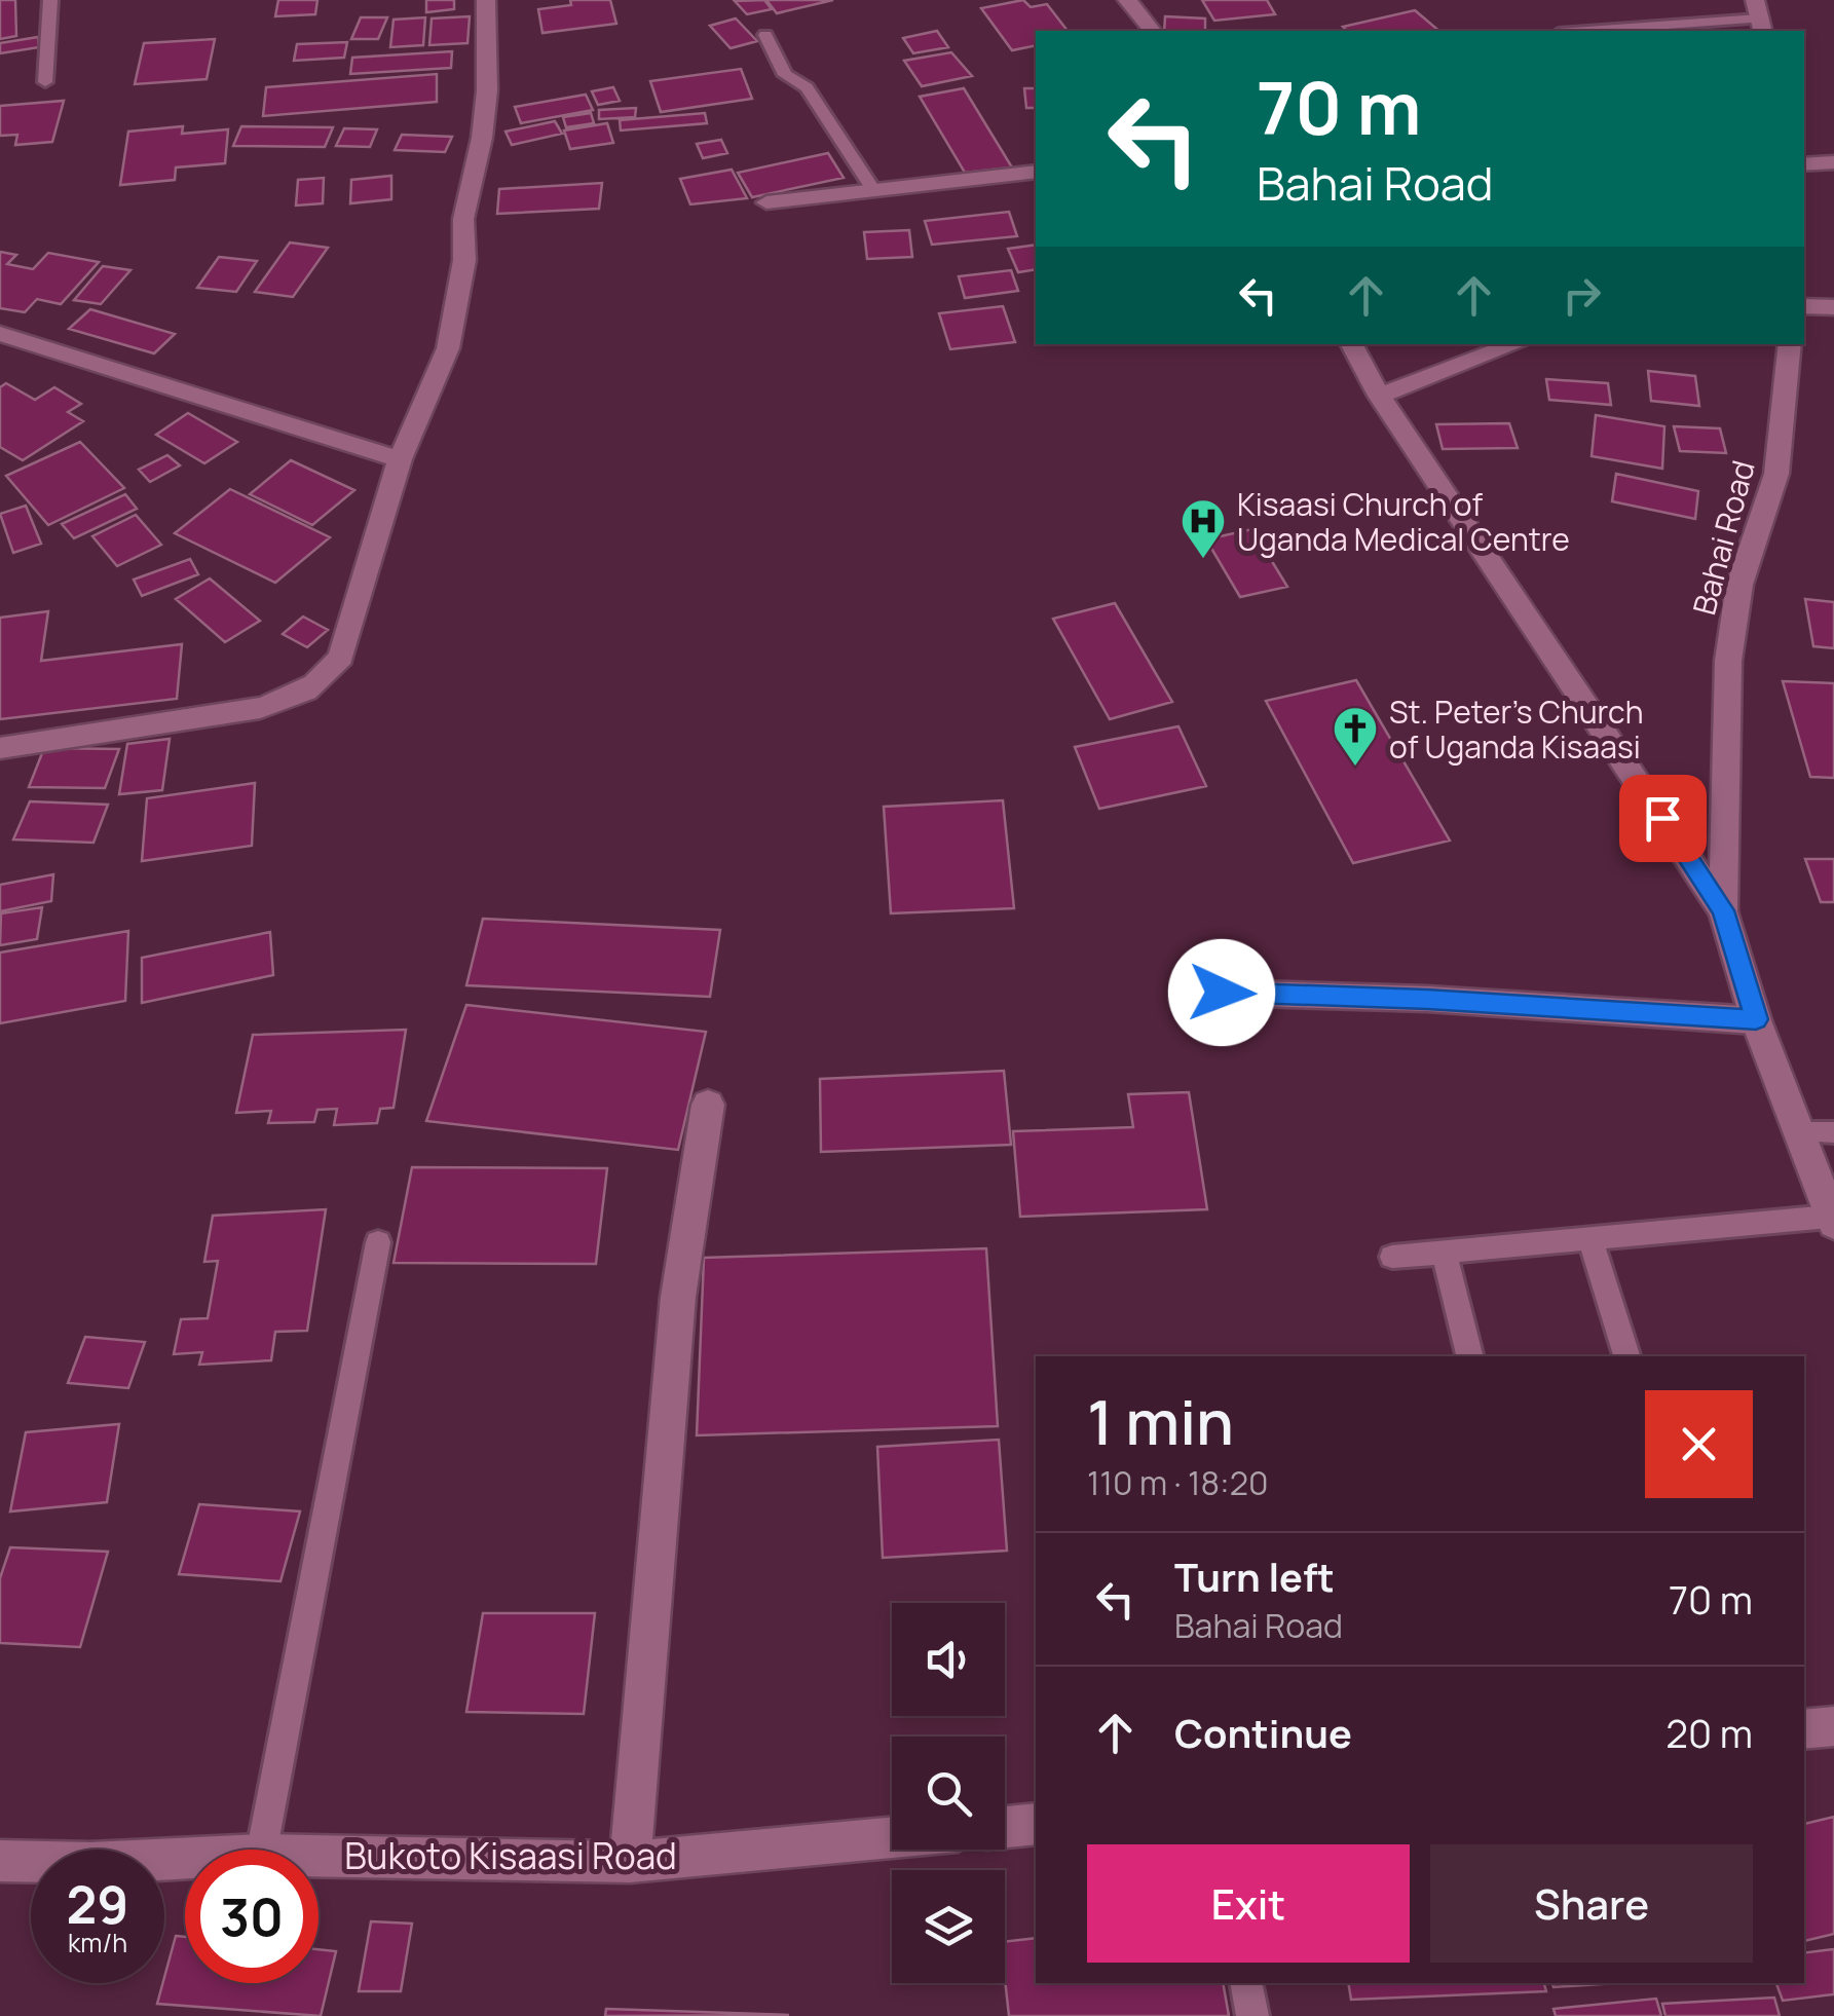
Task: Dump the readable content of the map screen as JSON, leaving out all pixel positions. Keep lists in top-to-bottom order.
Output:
{
  "streets": {
    "street": ["Bahai Road", "Bukoto Kisaasi Road"]
  },
  "places": {
    "hospital": ["Kisaasi Church of Uganda Medical Centre"],
    "church": ["St. Peter’s Church of Uganda Kisaasi"]
  },
  "page": {
    "turn": ["70 m", "Bahai Road"],
    "heading": ["1 min", "110 m · 18:20"],
    "list": [
      {
        "name": "Turn left",
        "note": "Bahai Road",
        "value": "70 m"
      },
      {
        "name": "Continue",
        "value": "20 m"
      }
    ],
    "buttons": ["Exit", "Share"],
    "speed": "29 km/h",
    "limit": "30"
  }
}
